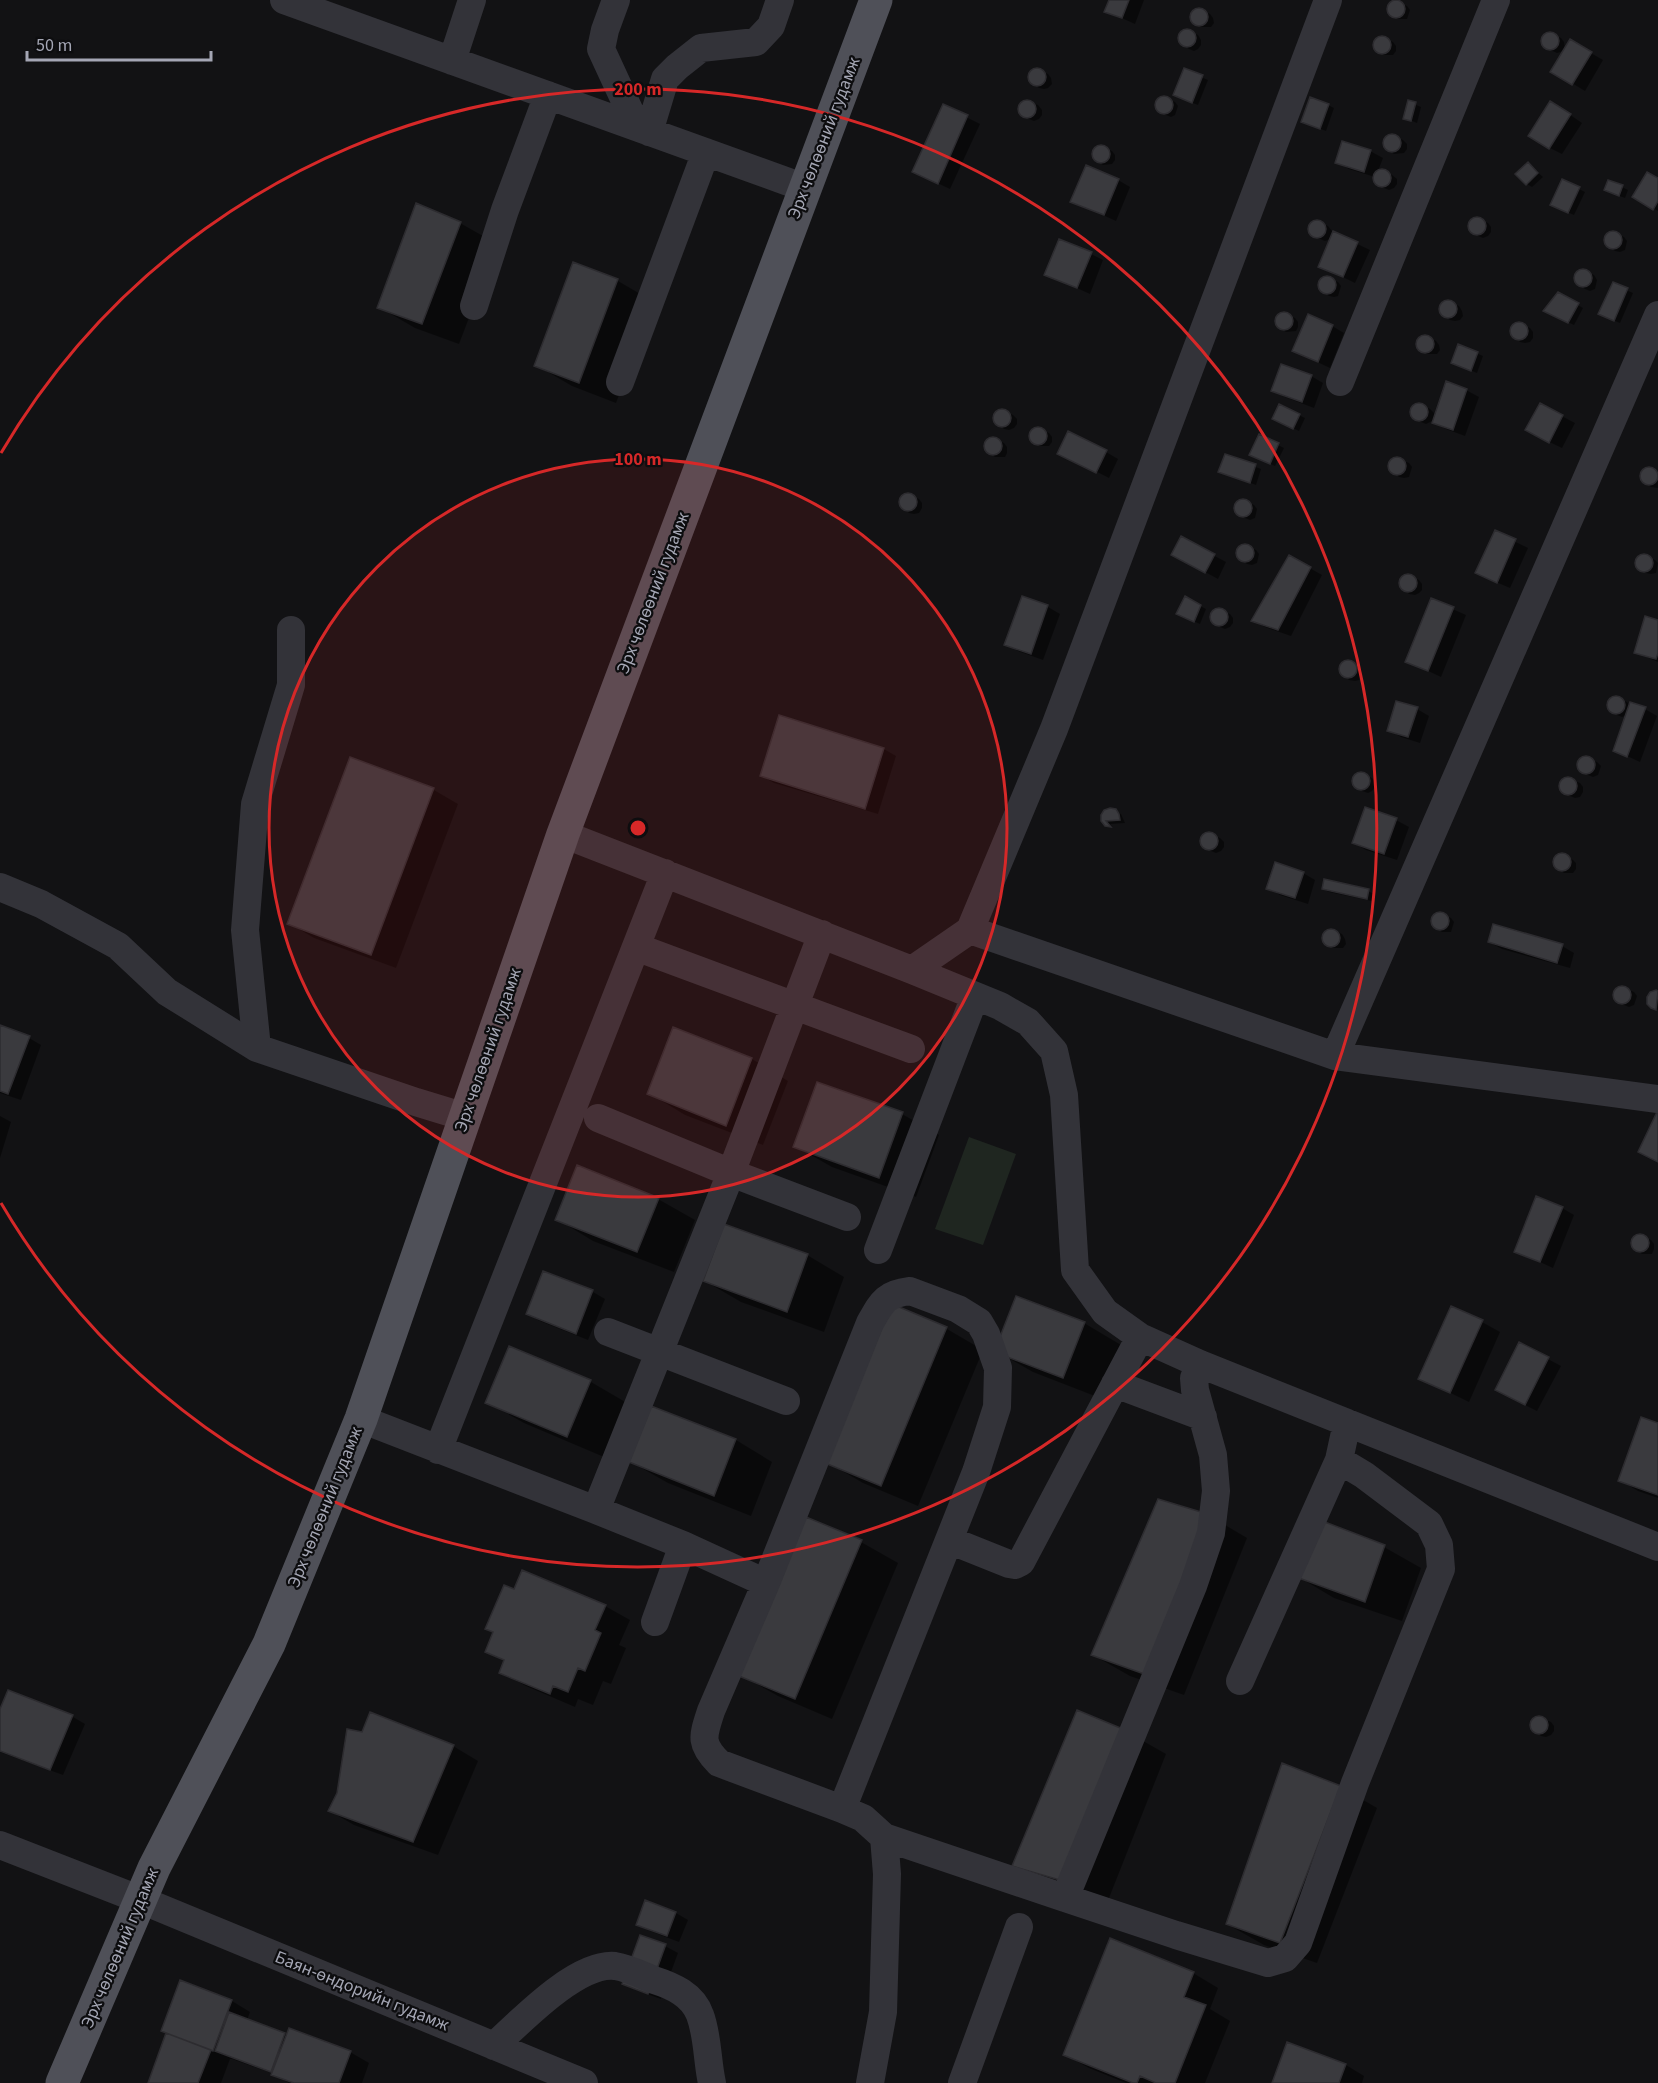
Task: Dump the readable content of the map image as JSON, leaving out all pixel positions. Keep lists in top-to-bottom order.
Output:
{
  "streets": {
    "main road": ["Эрх чөлөөний гудамж"],
    "street": ["Баян-өндорийн гудамж"]
  },
  "crossings": [
    ["Эрх чөлөөний гудамж", "Баян-өндорийн гудамж"]
  ],
  "scale_bar": "50 m",
  "rings": ["200 m", "100 m"]
}
